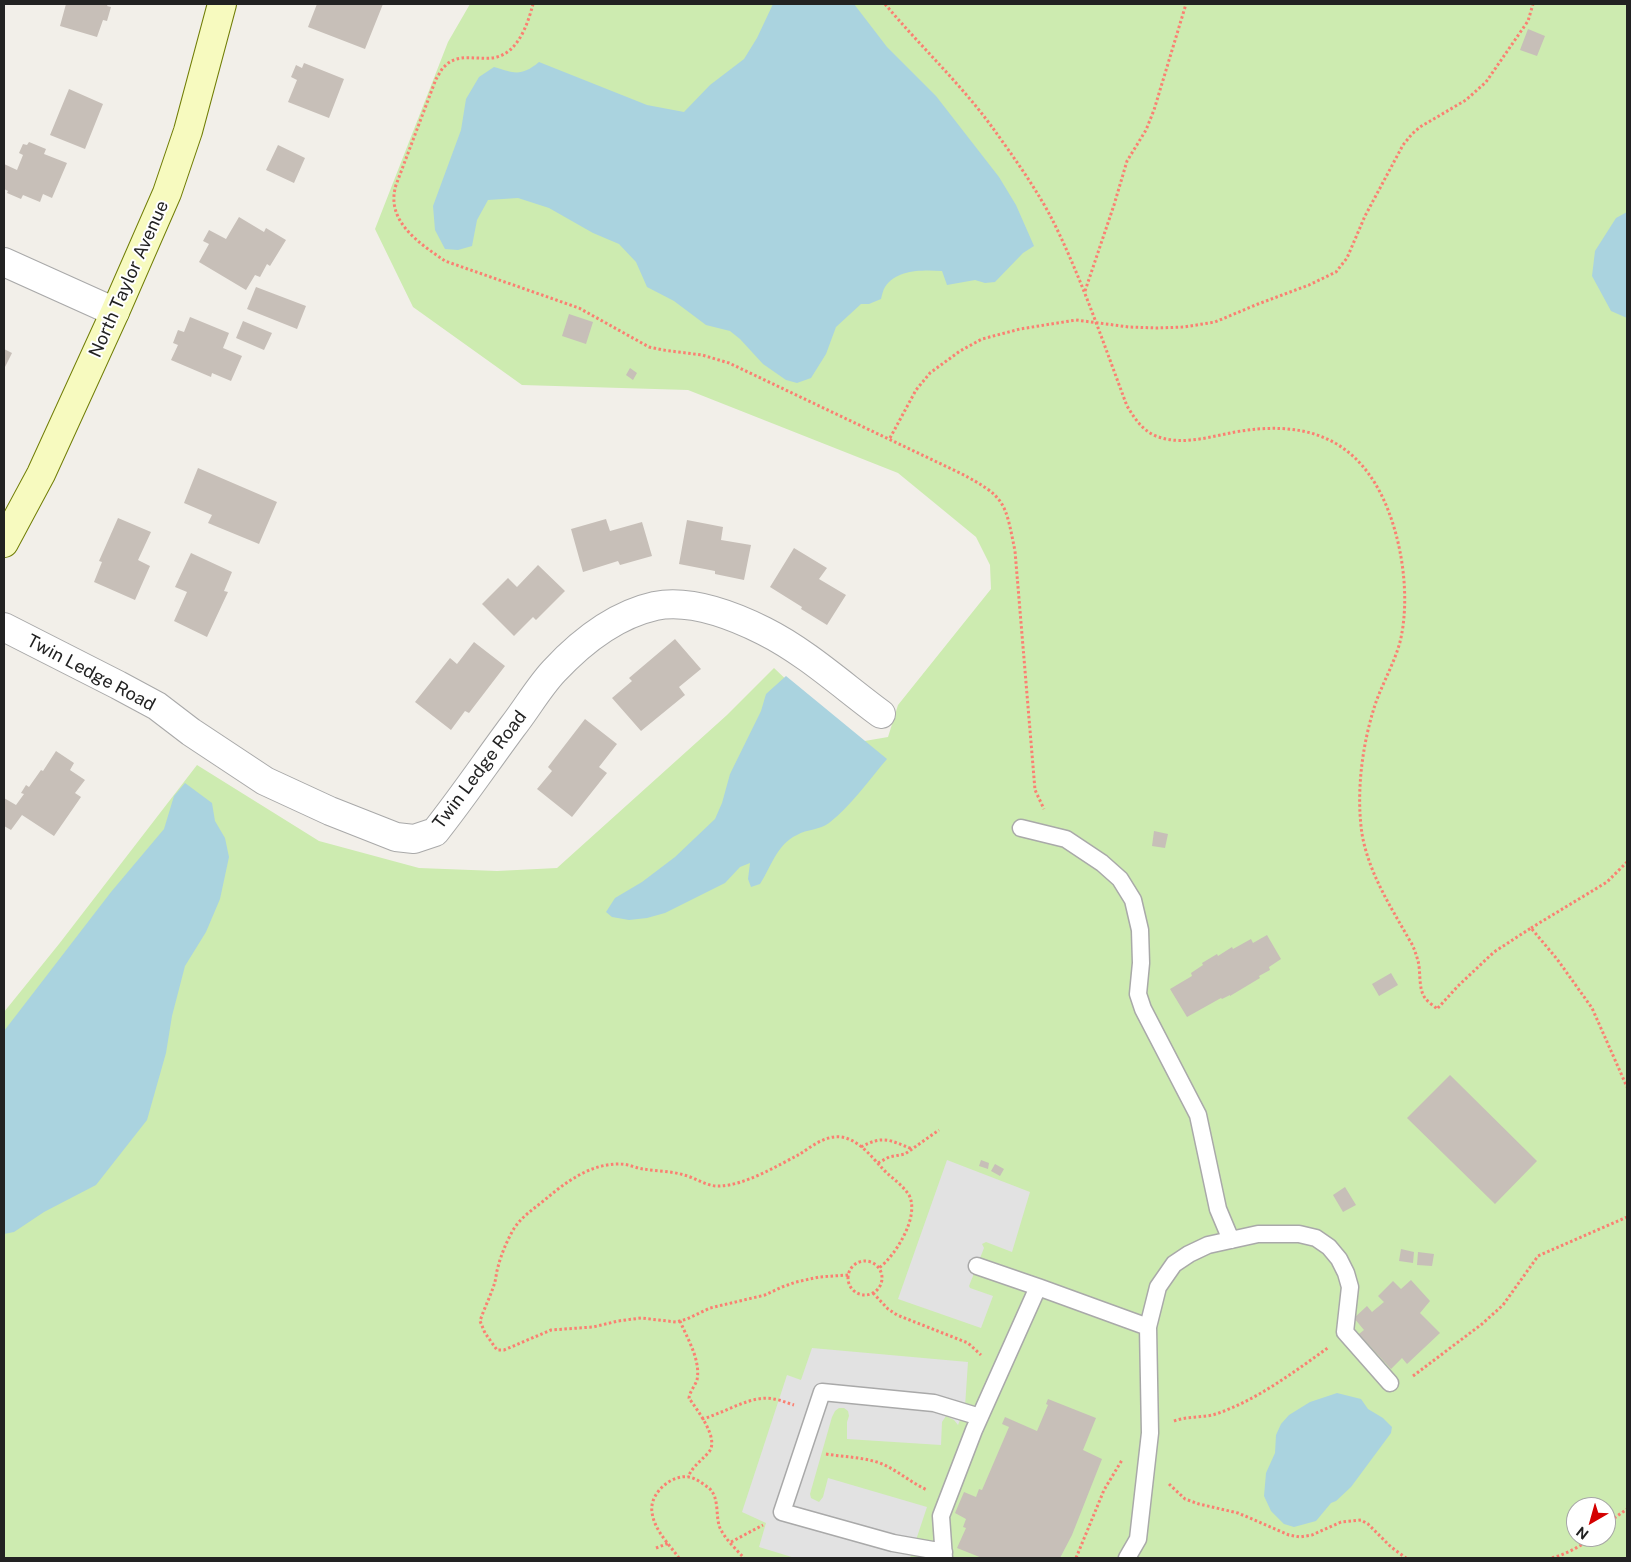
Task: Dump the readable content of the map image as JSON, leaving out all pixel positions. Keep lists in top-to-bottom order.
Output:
{
  "streets": {
    "street": ["North Taylor Avenue", "Twin Ledge Road"]
  },
  "north": "bottom left"
}
